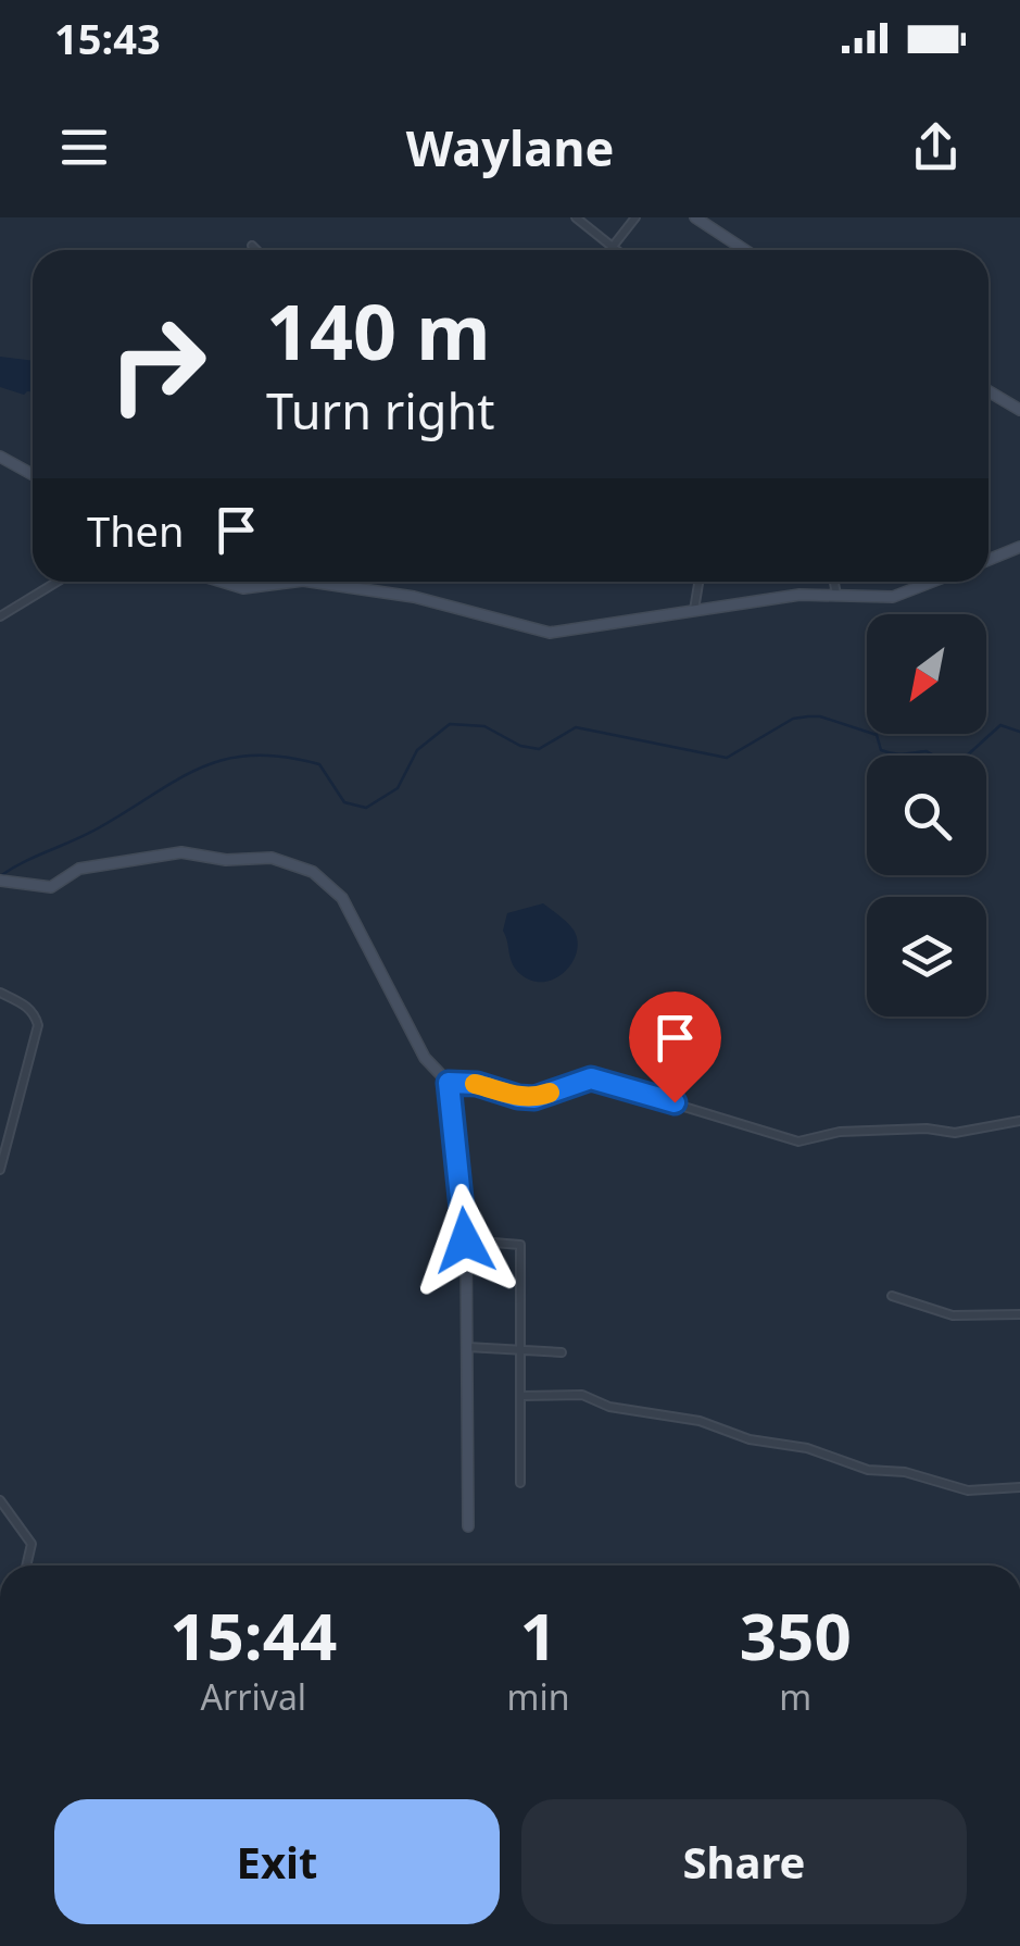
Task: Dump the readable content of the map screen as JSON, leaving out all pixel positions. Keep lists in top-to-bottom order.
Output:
{
  "north": "bottom left",
  "page": {
    "status": "15:43",
    "header": "Waylane",
    "turn": ["140 m", "Turn right"],
    "then": "Then",
    "eta": [
      "15:44",
      "Arrival",
      "1",
      "min",
      "350",
      "m"
    ],
    "buttons": ["Exit", "Share"]
  }
}
